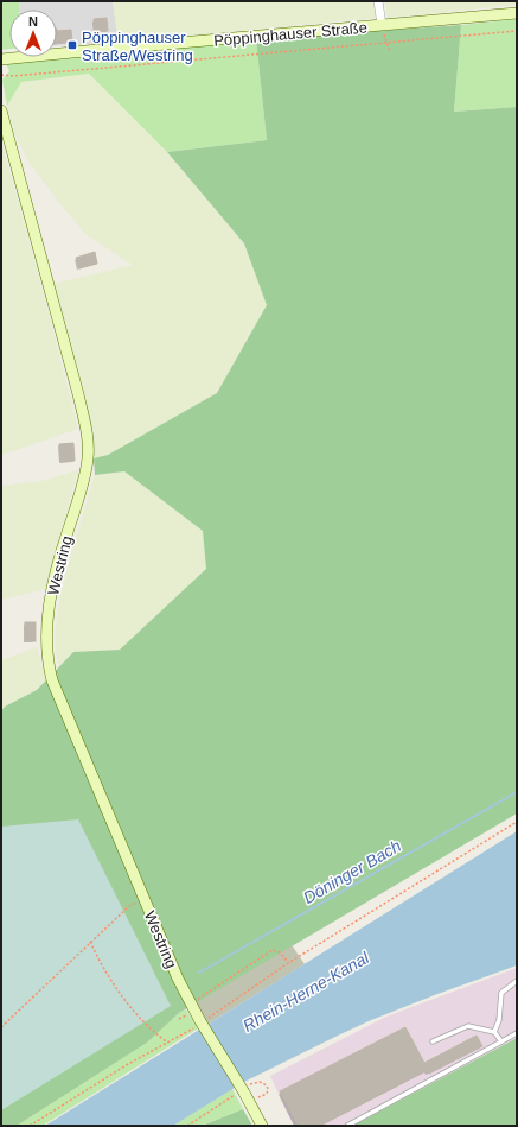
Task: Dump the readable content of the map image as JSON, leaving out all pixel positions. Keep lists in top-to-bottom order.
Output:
{
  "streets": {
    "main road": ["Pöppinghauser Straße", "Westring"]
  },
  "water": ["Döninger Bach", "Rhein-Herne-Kanal"],
  "places": {
    "transit": ["Pöppinghauser Straße/Westring"]
  },
  "north": "top"
}
